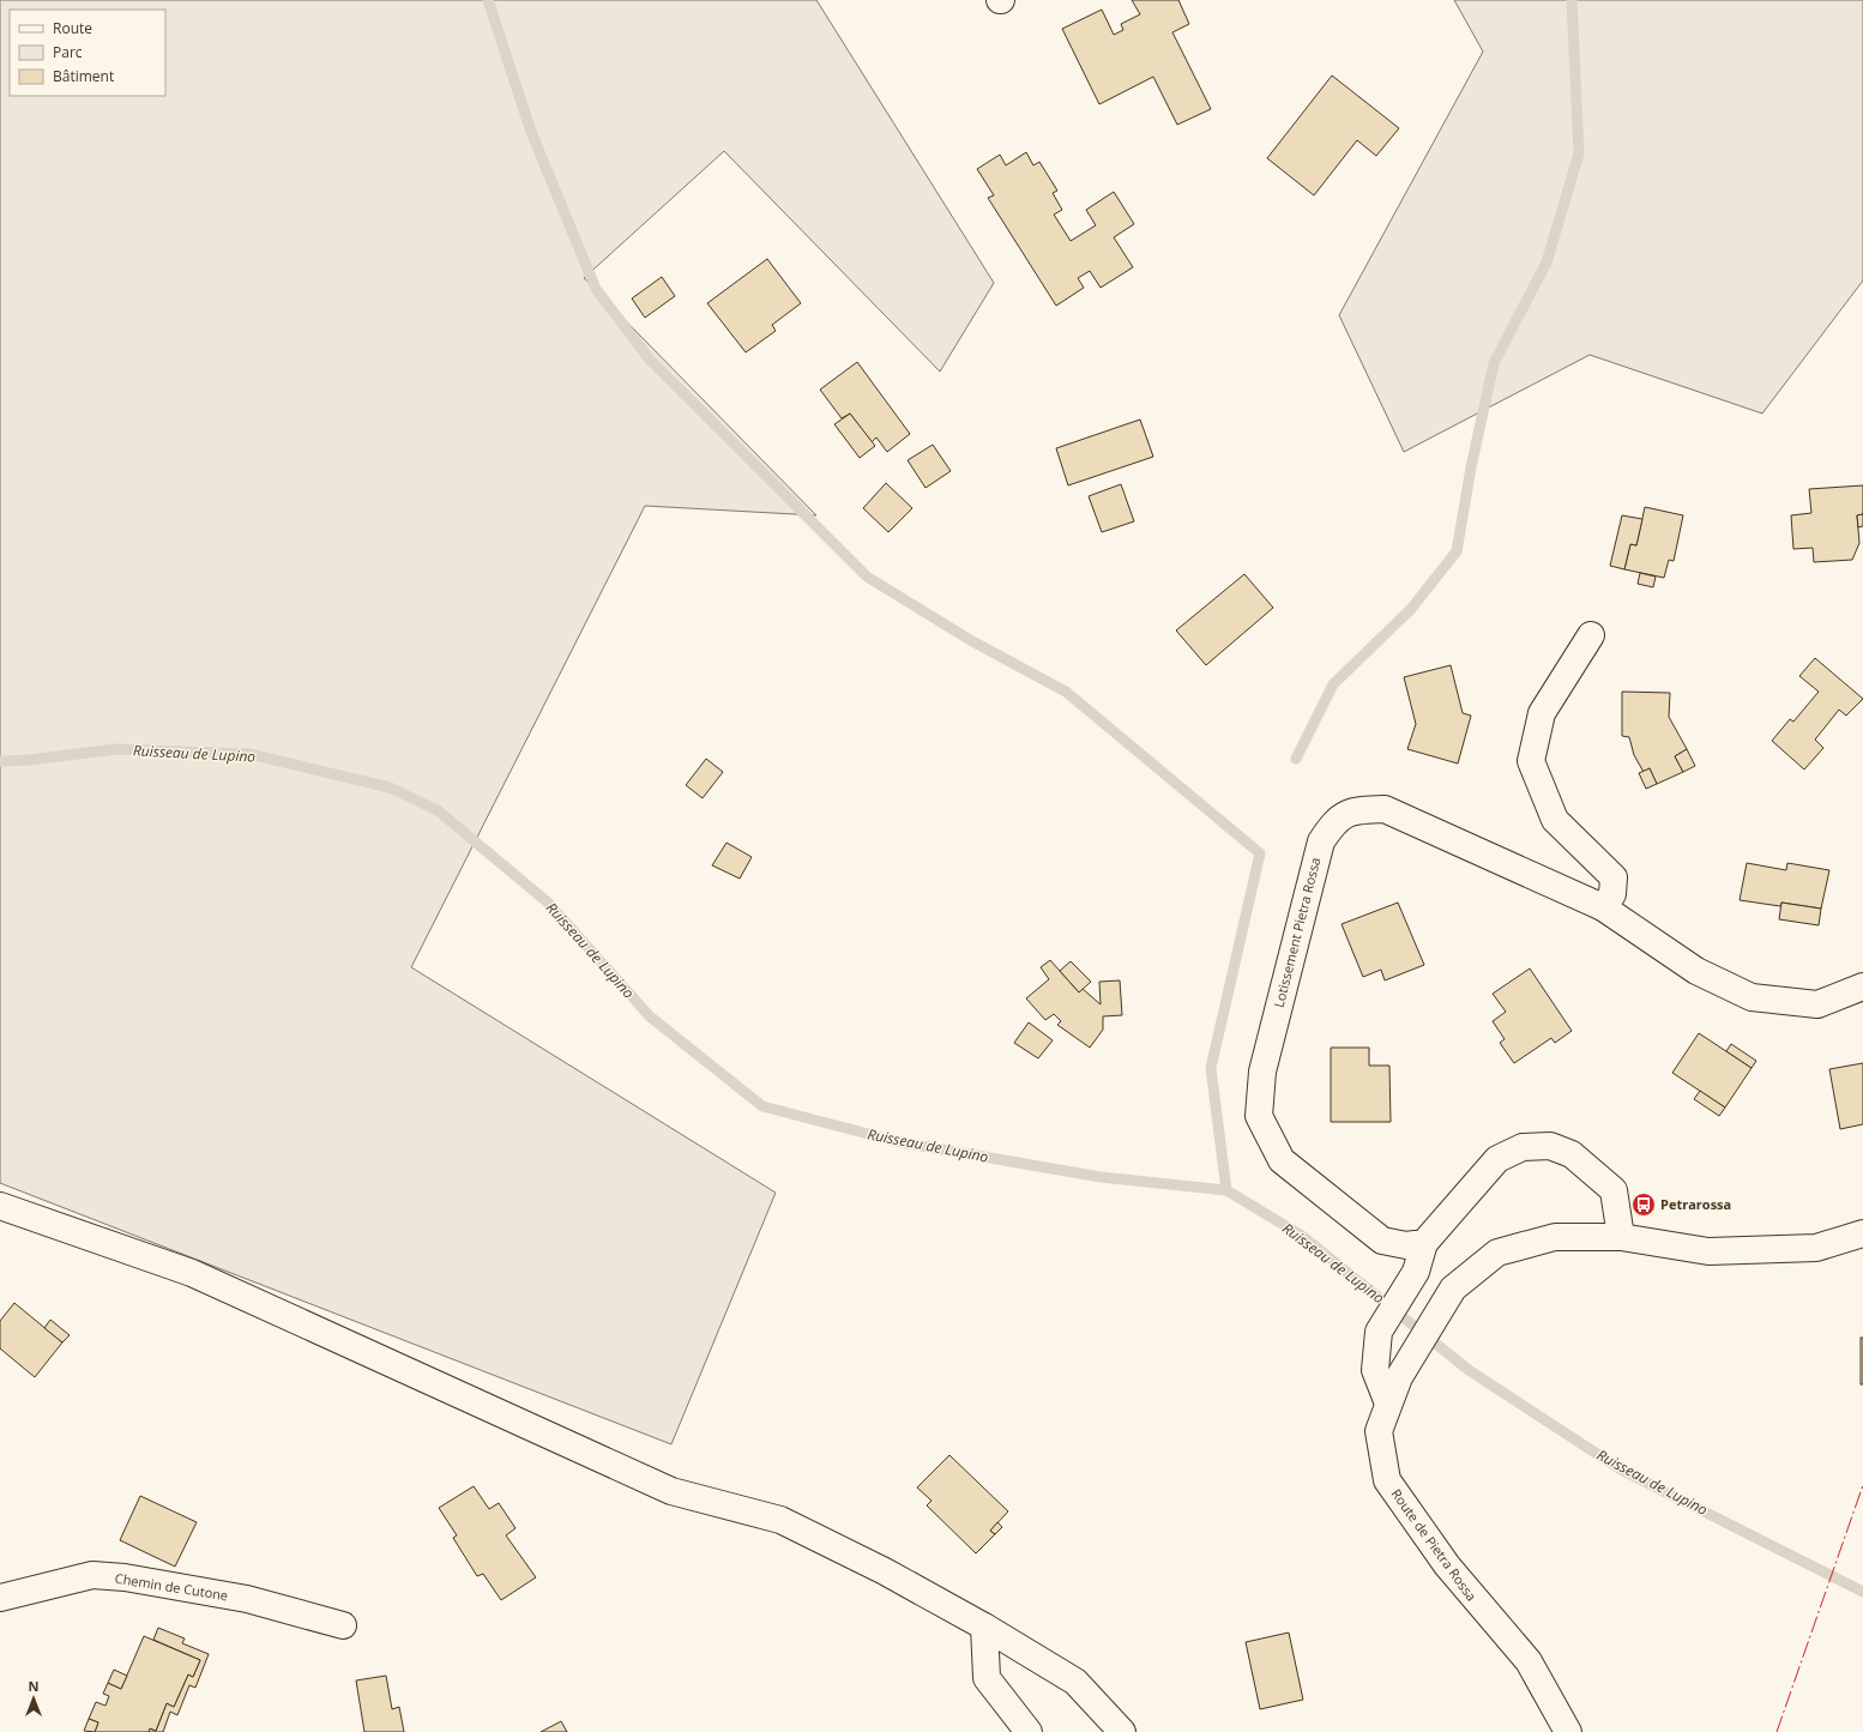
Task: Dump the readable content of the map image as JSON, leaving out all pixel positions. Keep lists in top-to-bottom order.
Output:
{
  "streets": {
    "street": ["Lotissement Pietra Rossa", "Route de Pietra Rossa", "Chemin de Cutone"]
  },
  "water": ["Ruisseau de Lupino"],
  "places": {
    "bus stop": ["Petrarossa"]
  },
  "legend": ["Route", "Parc", "Bâtiment"],
  "north": "top"
}
